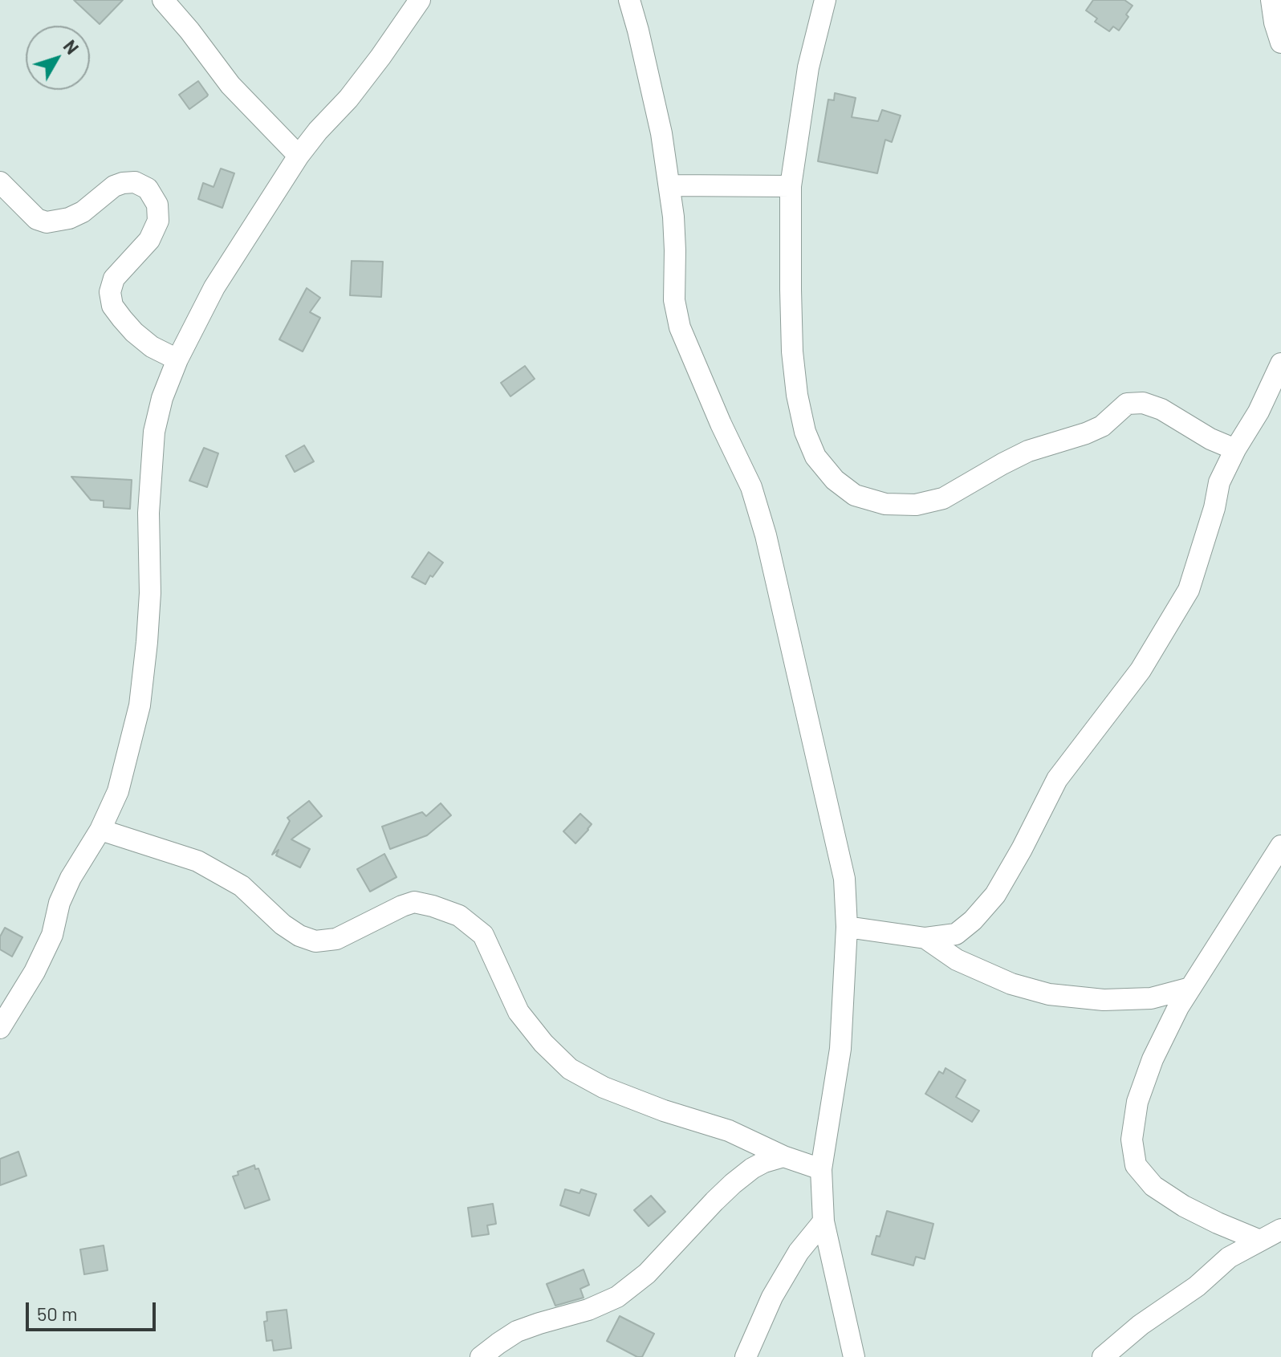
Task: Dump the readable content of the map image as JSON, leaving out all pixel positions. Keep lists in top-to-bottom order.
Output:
{
  "scale_bar": "50 m",
  "north": "top right"
}
